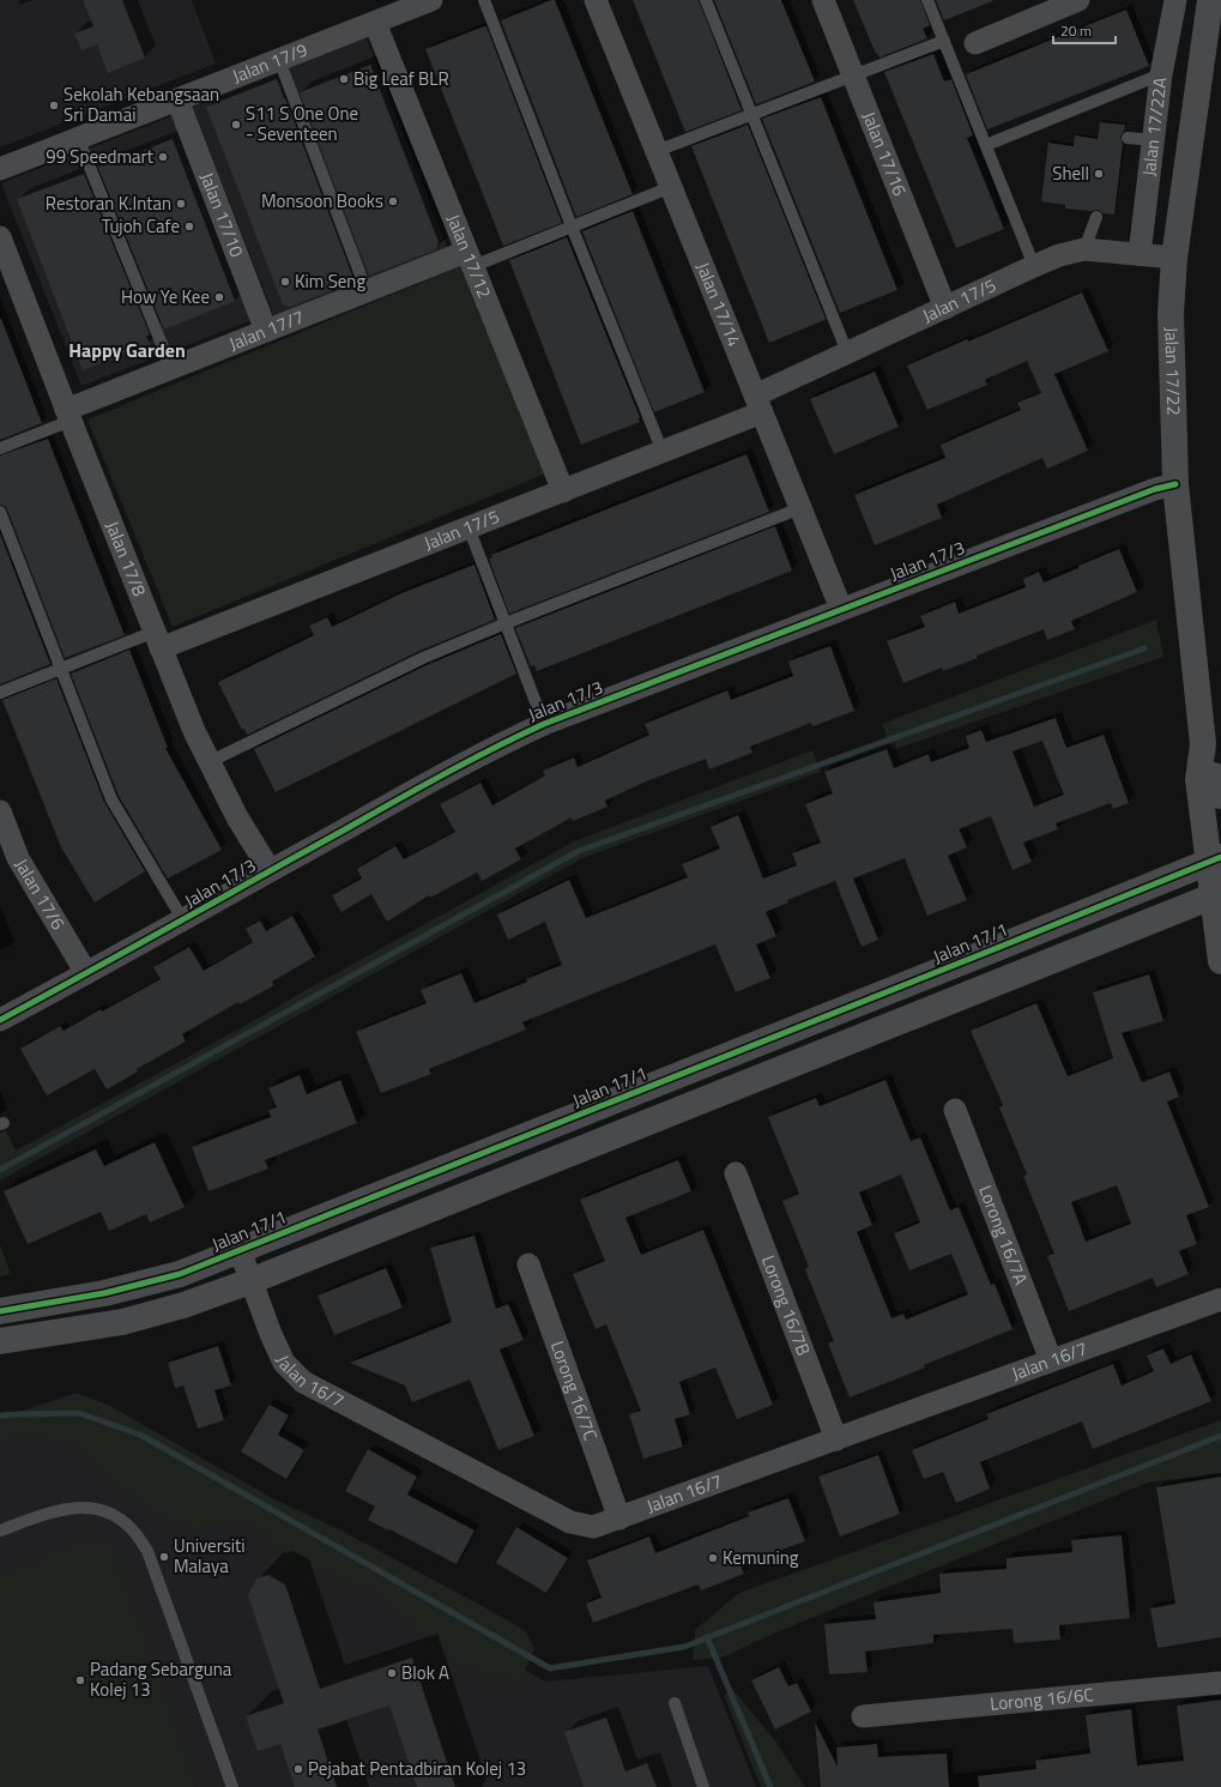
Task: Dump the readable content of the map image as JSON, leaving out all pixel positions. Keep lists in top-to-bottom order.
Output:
{
  "streets": {
    "street": [
      "Jalan 17/9",
      "Jalan 17/22A",
      "Jalan 17/16",
      "Jalan 17/10",
      "Jalan 17/12",
      "Jalan 17/5",
      "Jalan 17/14",
      "Jalan 17/7",
      "Jalan 17/22",
      "Jalan 17/8",
      "Jalan 17/3",
      "Jalan 17/6",
      "Jalan 17/1",
      "Lorong 16/7A",
      "Lorong 16/7B",
      "Jalan 16/7",
      "Lorong 16/7C",
      "Lorong 16/6C"
    ]
  },
  "crossings": [
    ["Jalan 17/9", "Jalan 17/10"],
    ["Jalan 17/9", "Jalan 17/12"],
    ["Jalan 17/22A", "Jalan 17/5"],
    ["Jalan 17/16", "Jalan 17/5"],
    ["Jalan 17/10", "Jalan 17/7"],
    ["Jalan 17/12", "Jalan 17/5"],
    ["Jalan 17/12", "Jalan 17/7"],
    ["Jalan 17/5", "Jalan 17/14"],
    ["Jalan 17/5", "Jalan 17/22"],
    ["Jalan 17/5", "Jalan 17/8"],
    ["Jalan 17/14", "Jalan 17/3"],
    ["Jalan 17/7", "Jalan 17/8"],
    ["Jalan 17/22", "Jalan 17/3"],
    ["Jalan 17/22", "Jalan 17/1"],
    ["Jalan 17/8", "Jalan 17/3"],
    ["Jalan 17/3", "Jalan 17/6"],
    ["Jalan 17/1", "Jalan 16/7"],
    ["Lorong 16/7A", "Jalan 16/7"],
    ["Lorong 16/7B", "Jalan 16/7"],
    ["Jalan 16/7", "Lorong 16/7C"]
  ],
  "districts": ["Happy Garden"],
  "places": [
    "Big Leaf BLR",
    "Sekolah Kebangsaan Sri Damai",
    "S11 S One One - Seventeen",
    "99 Speedmart",
    "Shell",
    "Monsoon Books",
    "Restoran K.Intan",
    "Tujoh Cafe",
    "Kim Seng",
    "How Ye Kee",
    "Universiti Malaya",
    "Kemuning",
    "Blok A",
    "Padang Sebarguna Kolej 13",
    "Pejabat Pentadbiran Kolej 13"
  ],
  "scale_bar": "20 m"
}
